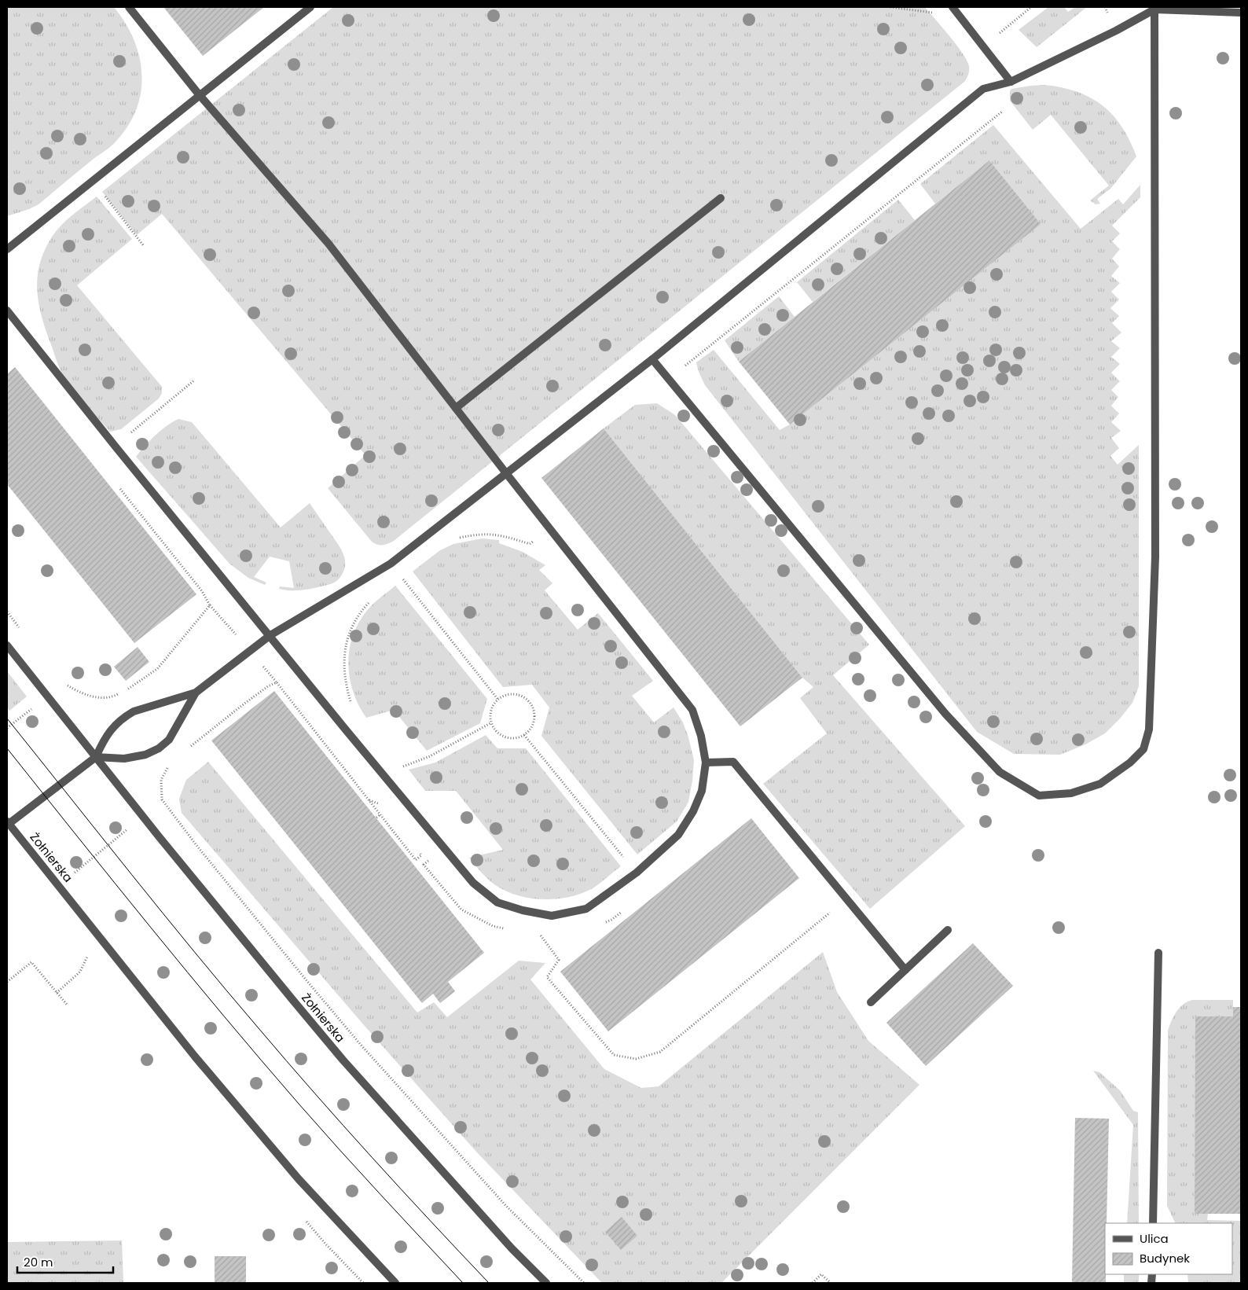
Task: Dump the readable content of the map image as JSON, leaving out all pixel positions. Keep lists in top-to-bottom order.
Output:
{
  "streets": {
    "street": ["Żołnierska"]
  },
  "legend": ["Ulica", "Budynek"],
  "scale_bar": "20 m"
}
